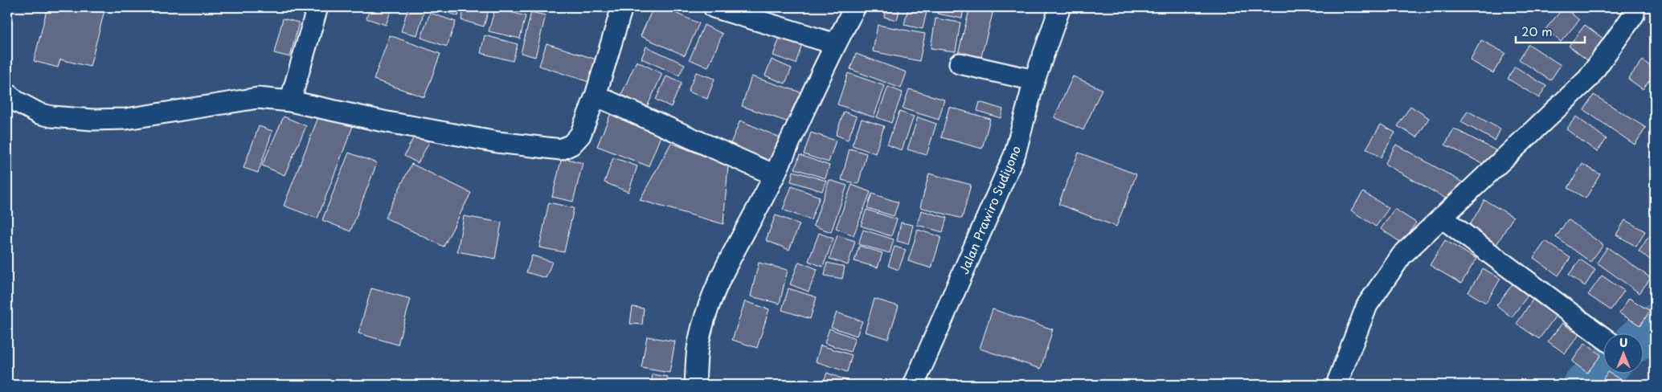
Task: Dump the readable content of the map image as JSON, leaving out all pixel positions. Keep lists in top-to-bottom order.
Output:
{
  "streets": {
    "street": ["Jalan Prawiro Sudiyono"]
  },
  "scale_bar": "20 m",
  "north": "top"
}
